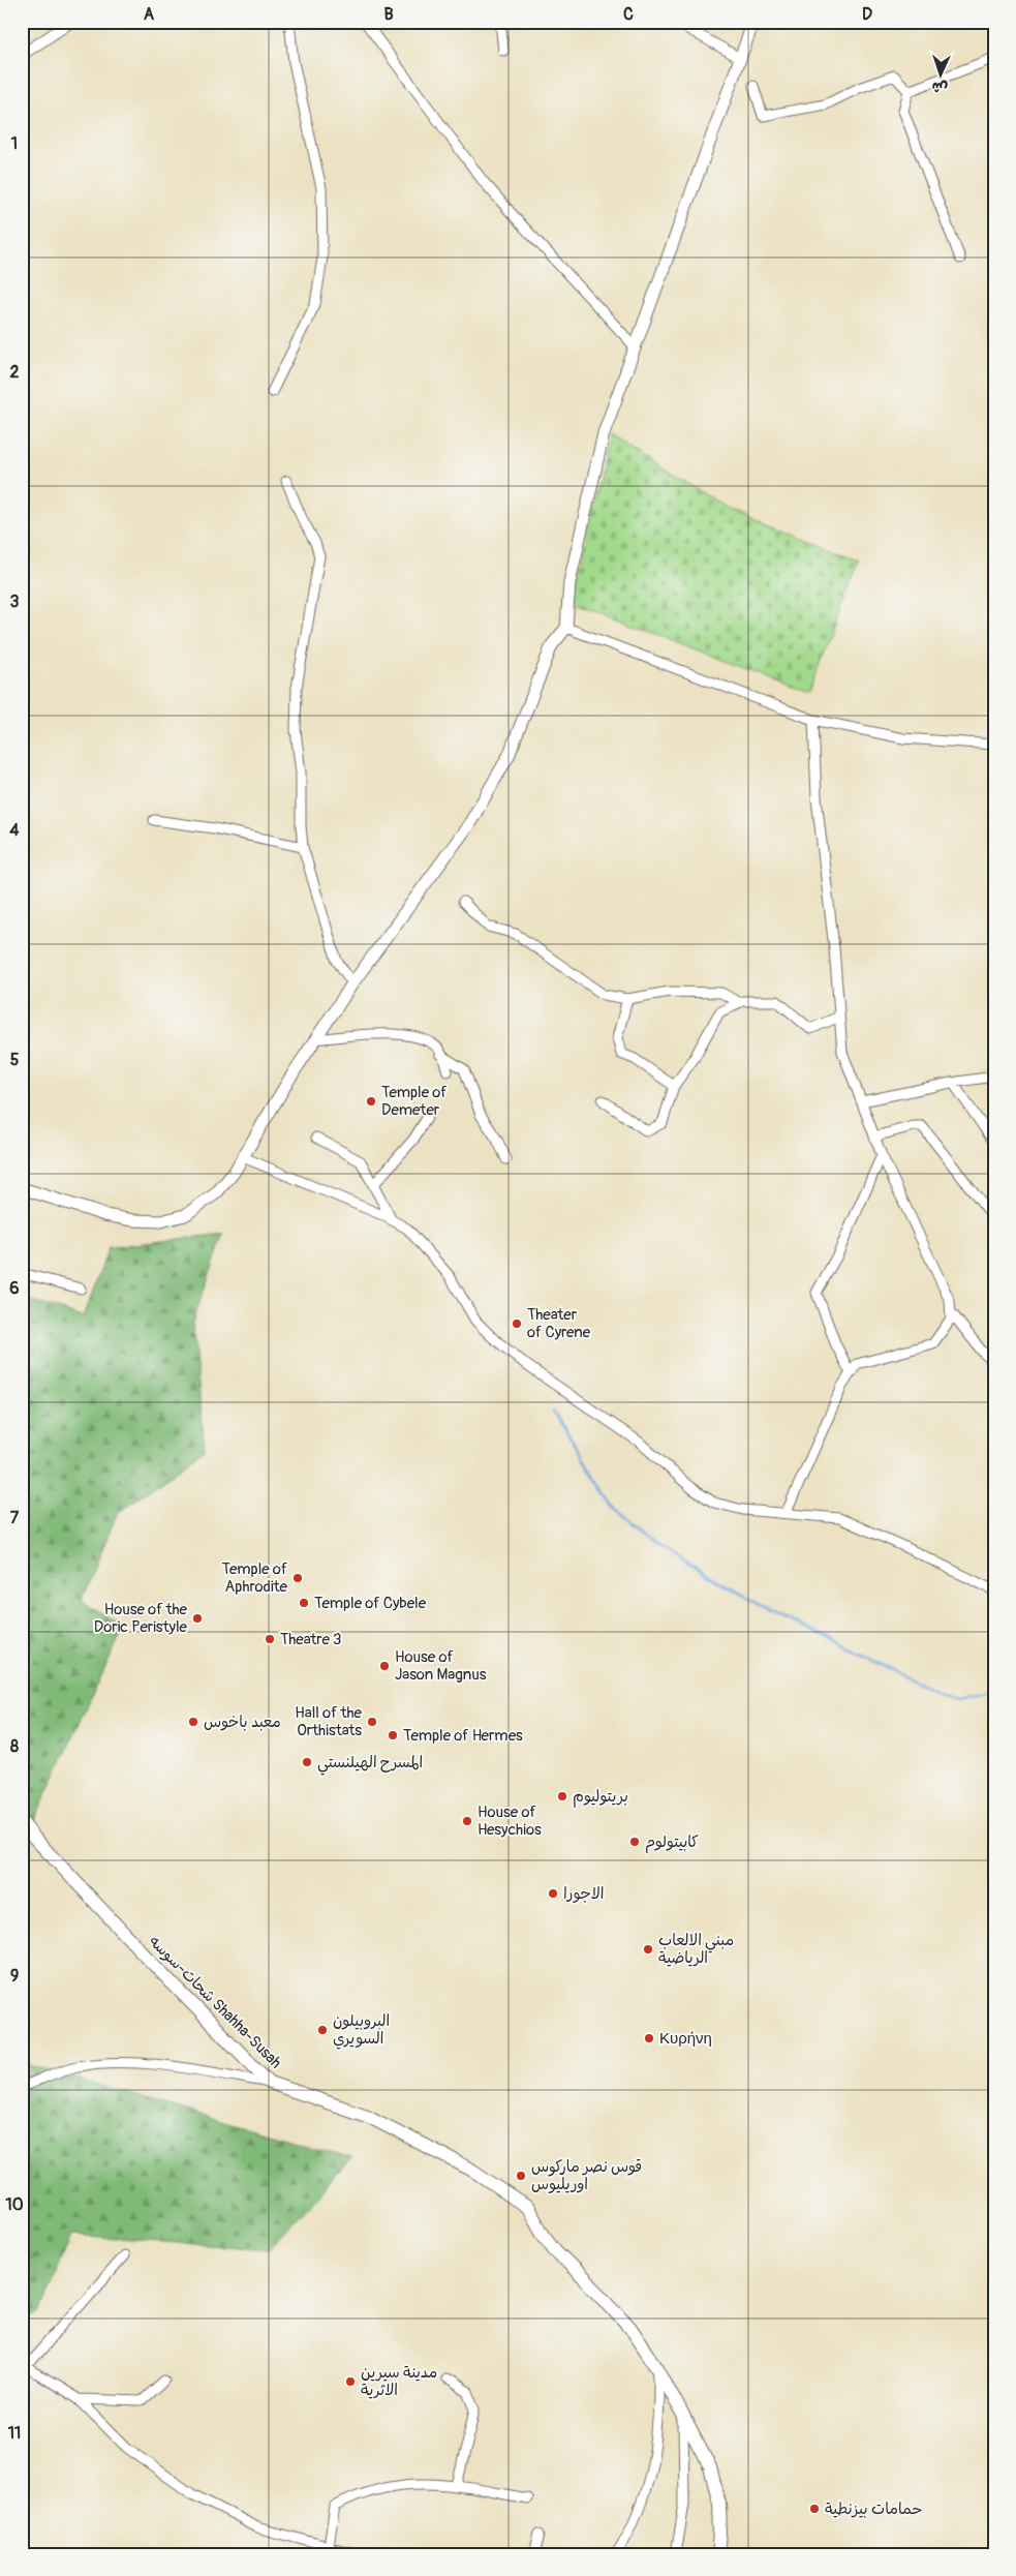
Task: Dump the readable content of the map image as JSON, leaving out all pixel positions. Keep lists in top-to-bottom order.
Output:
{
  "streets": {
    "main road": ["شحات-سوسه Shahha-Susah"]
  },
  "places": [
    "Temple of Demeter",
    "Theater of Cyrene",
    "Temple of Aphrodite",
    "Temple of Cybele",
    "House of the Doric Peristyle",
    "Theatre 3",
    "House of Jason Magnus",
    "معبد باخوس",
    "Hall of the Orthistats",
    "Temple of Hermes",
    "المسرح الهيلنستي",
    "بريتوليوم",
    "House of Hesychios",
    "كابيتولوم",
    "الاجورا",
    "مبني الالعاب الرياضية",
    "البروبيلون السويري",
    "Κυρήνη",
    "قوس نصر ماركوس اوريليوس",
    "مدينة سيرين الاثرية",
    "حمامات بيزنطية"
  ],
  "north": "bottom",
  "grid": {
    "columns": [
      "A",
      "B",
      "C",
      "D"
    ],
    "rows": [
      "1",
      "2",
      "3",
      "4",
      "5",
      "6",
      "7",
      "8",
      "9",
      "10",
      "11"
    ]
  }
}
